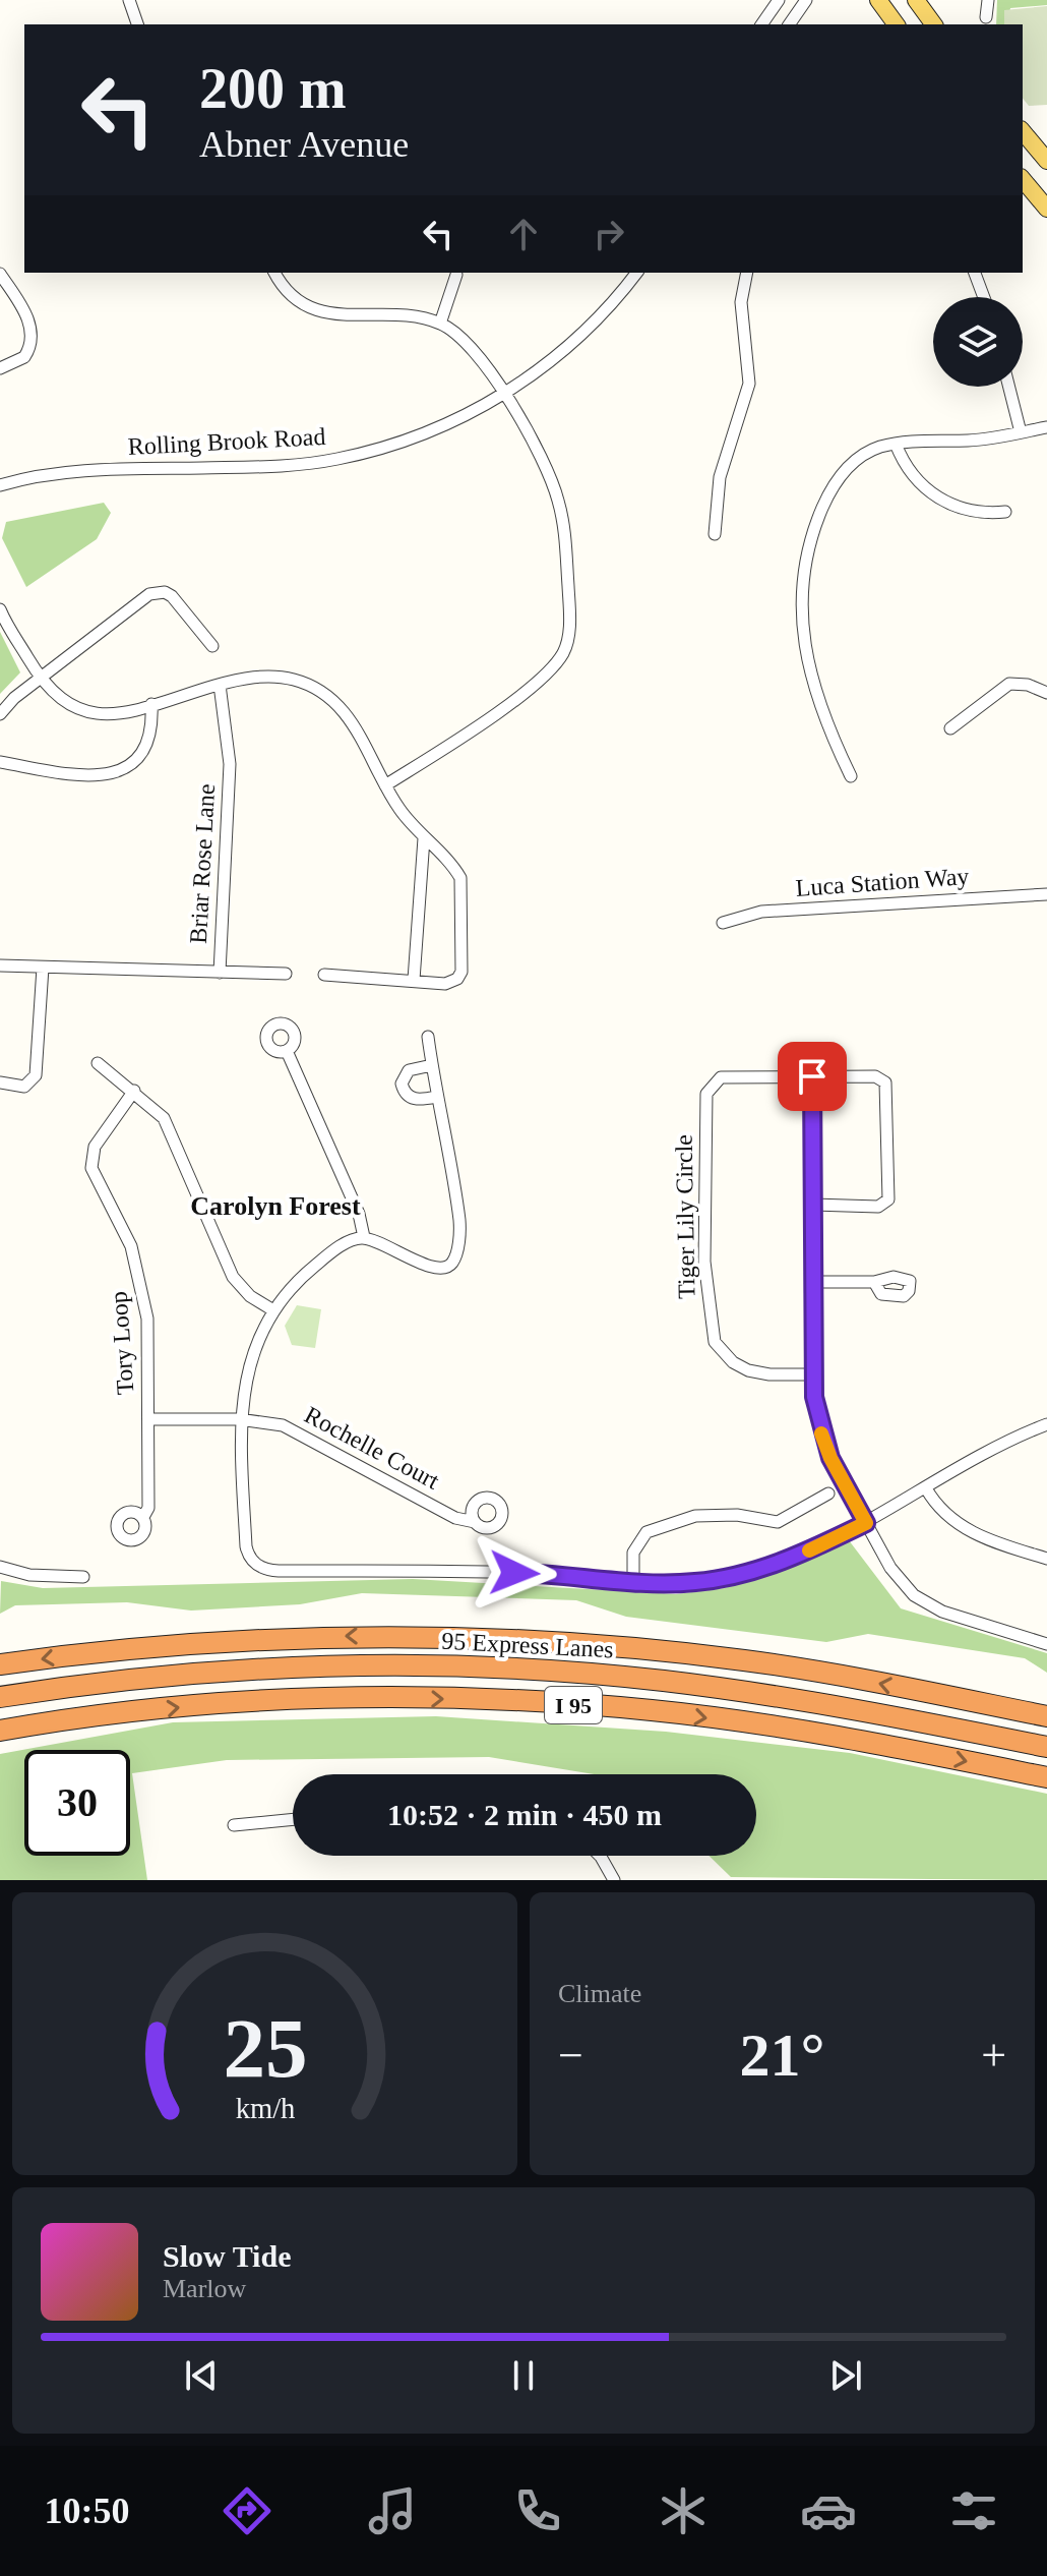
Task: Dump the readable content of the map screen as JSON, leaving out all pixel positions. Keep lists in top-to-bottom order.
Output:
{
  "streets": {
    "highway": ["95 Express Lanes", "I 95"],
    "street": [
      "Rolling Brook Road",
      "Briar Rose Lane",
      "Luca Station Way",
      "Tiger Lily Circle",
      "Tory Loop",
      "Rochelle Court"
    ]
  },
  "crossings": [
    ["Tory Loop", "Rochelle Court"]
  ],
  "districts": ["Carolyn Forest"],
  "page": {
    "turn": ["200 m", "Abner Avenue"],
    "limit": "30",
    "trip": "10:52 · 2 min · 450 m",
    "tile": "Climate",
    "heat": ["−", "21°", "+"],
    "song": ["Slow Tide", "Marlow"],
    "tabs": "10:50",
    "gauge": ["25", "km/h"]
  }
}
